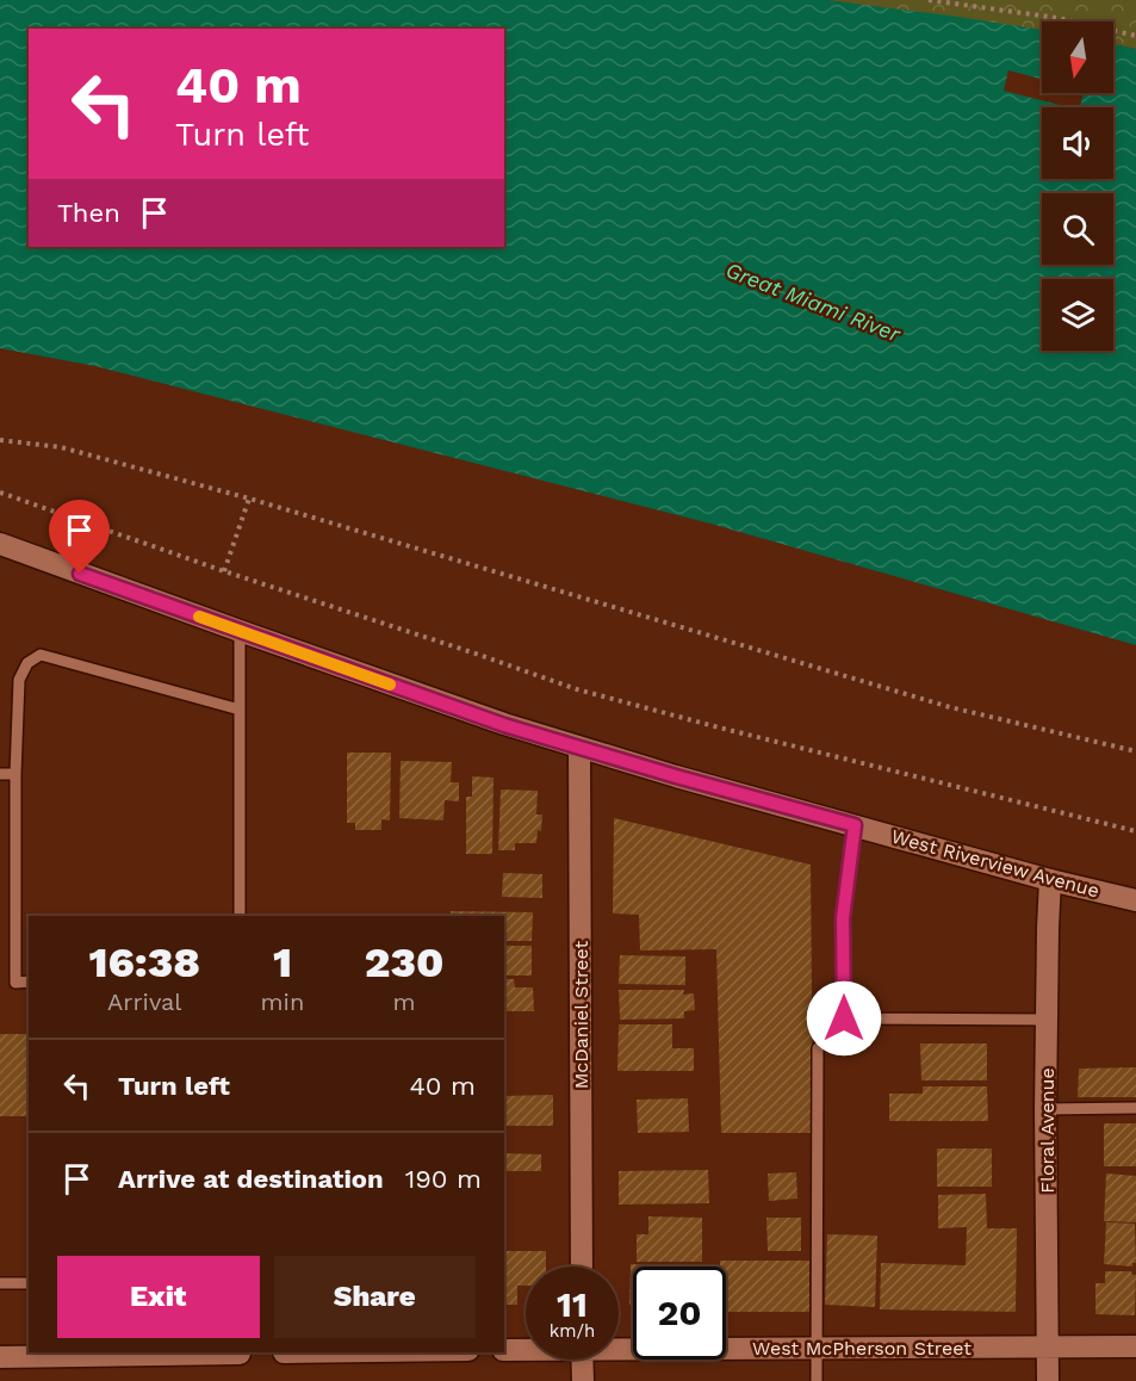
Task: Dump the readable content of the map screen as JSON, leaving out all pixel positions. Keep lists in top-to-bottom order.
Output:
{
  "streets": {
    "street": [
      "West Riverview Avenue",
      "McDaniel Street",
      "Floral Avenue",
      "West McPherson Street"
    ]
  },
  "crossings": [
    ["West Riverview Avenue", "McDaniel Street"],
    ["West Riverview Avenue", "Floral Avenue"],
    ["Floral Avenue", "West McPherson Street"]
  ],
  "water": ["Great Miami River"],
  "north": "bottom",
  "page": {
    "turn": ["40 m", "Turn left"],
    "then": "Then",
    "eta": [
      "16:38",
      "Arrival",
      "1",
      "min",
      "230",
      "m"
    ],
    "list": [
      {
        "name": "Turn left",
        "value": "40 m"
      },
      {
        "name": "Arrive at destination",
        "value": "190 m"
      }
    ],
    "buttons": ["Exit", "Share"],
    "speed": "11 km/h",
    "limit": "20"
  }
}
